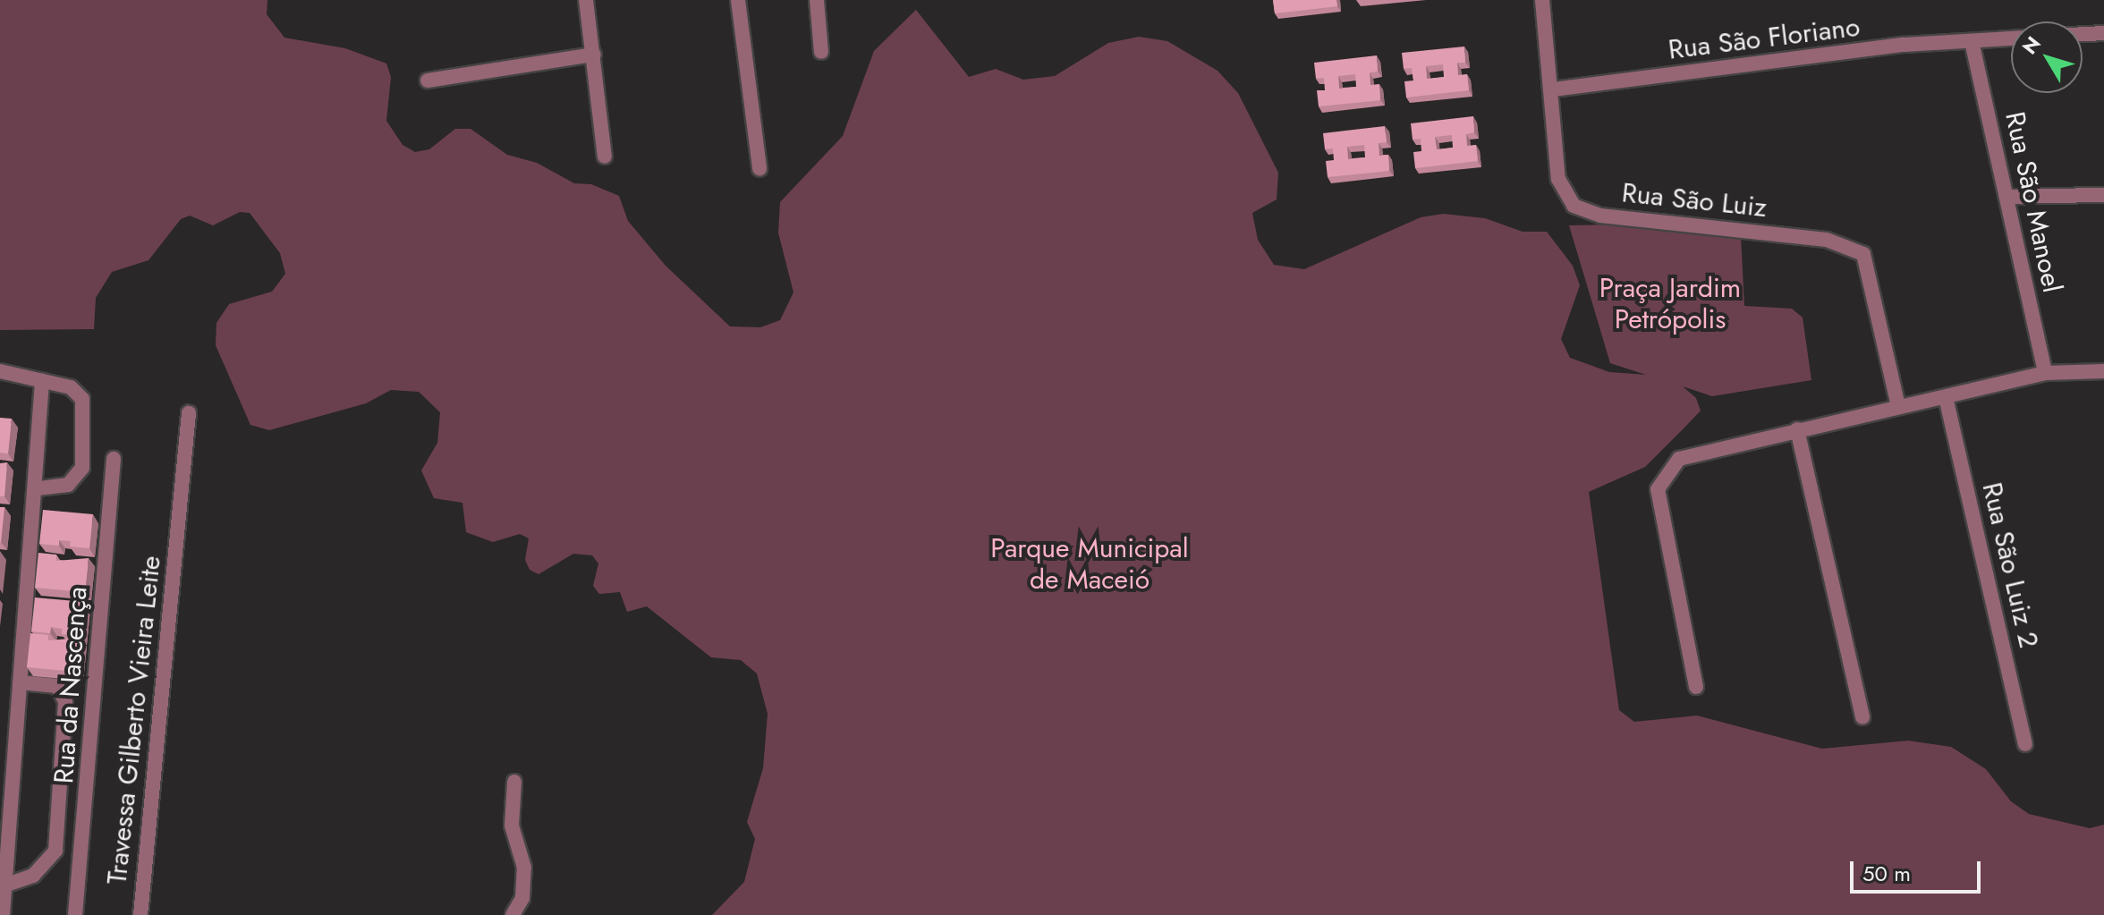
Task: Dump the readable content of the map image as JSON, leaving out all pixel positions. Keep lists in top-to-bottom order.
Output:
{
  "streets": {
    "street": [
      "Rua São Floriano",
      "Rua São Luiz",
      "Rua São Manoel",
      "Rua São Luiz 2",
      "Rua da Nascença",
      "Travessa Gilberto Vieira Leite"
    ]
  },
  "crossings": [
    ["Rua São Floriano", "Rua São Luiz"],
    ["Rua São Floriano", "Rua São Manoel"]
  ],
  "parks": ["Praça Jardim Petrópolis", "Parque Municipal de Maceió"],
  "scale_bar": "50 m",
  "north": "top left"
}
